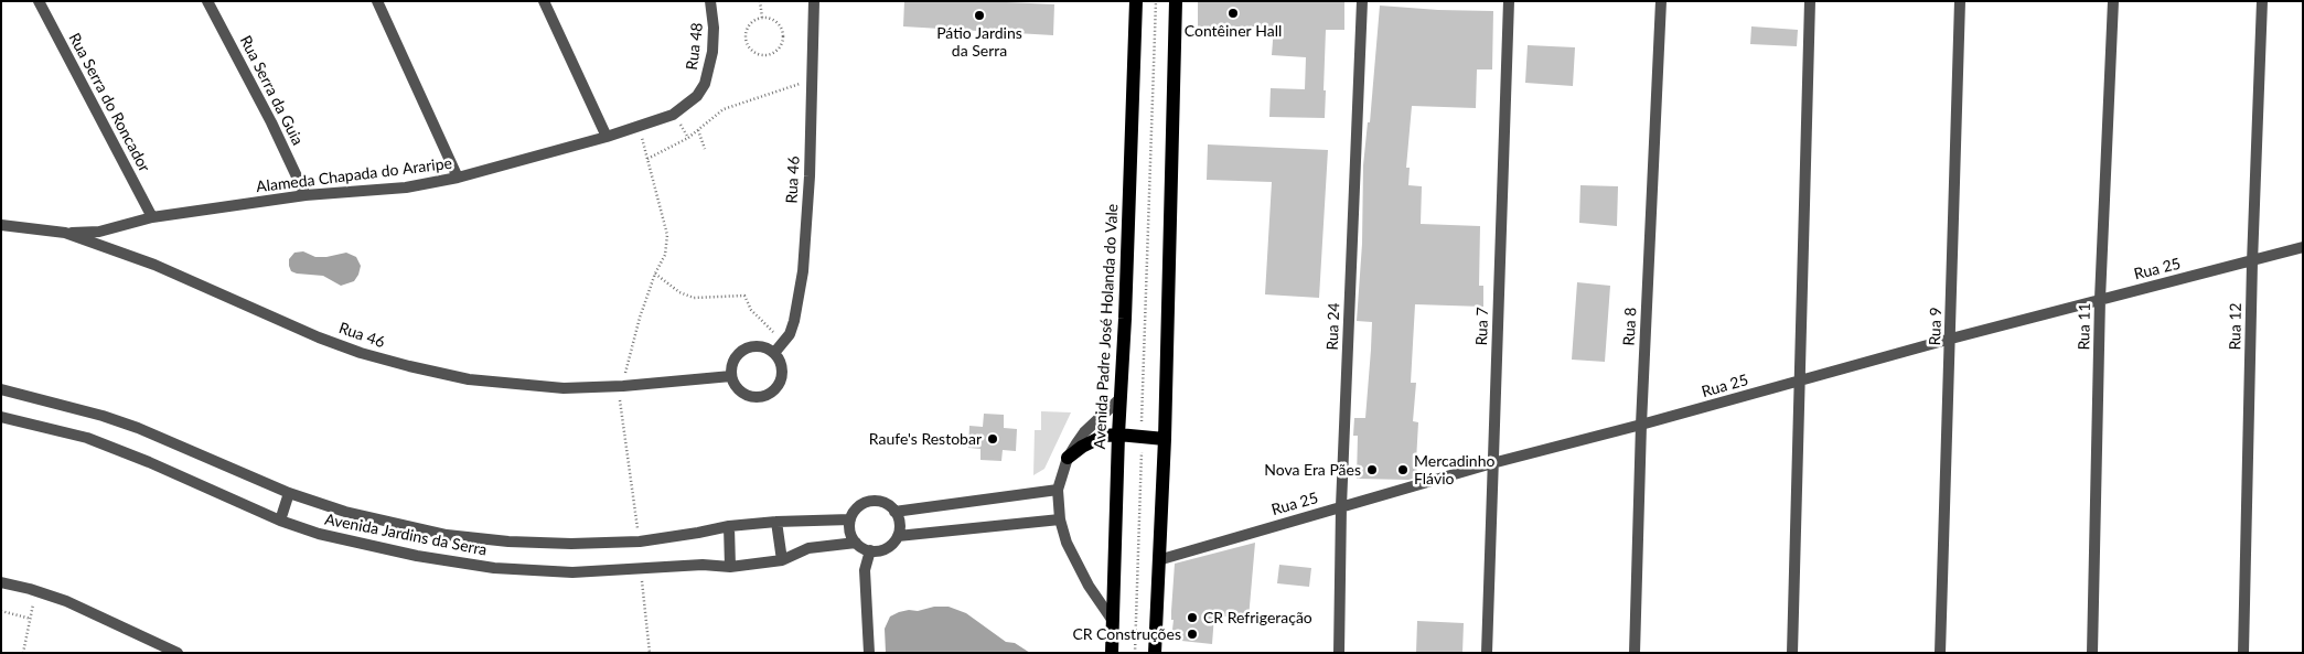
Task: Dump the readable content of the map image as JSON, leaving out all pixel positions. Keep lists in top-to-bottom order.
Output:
{
  "streets": {
    "main road": ["Avenida Padre José Holanda do Vale"],
    "street": [
      "Rua 48",
      "Rua Serra da Guia",
      "Rua Serra do Roncador",
      "Alameda Chapada do Araripe",
      "Rua 46",
      "Rua 25",
      "Rua 24",
      "Rua 7",
      "Rua 8",
      "Rua 9",
      "Rua 11",
      "Rua 12",
      "Avenida Jardins da Serra"
    ]
  },
  "crossings": [
    ["Rua 48", "Alameda Chapada do Araripe"],
    ["Rua Serra da Guia", "Alameda Chapada do Araripe"],
    ["Rua Serra do Roncador", "Alameda Chapada do Araripe"],
    ["Alameda Chapada do Araripe", "Rua 46"],
    ["Rua 25", "Rua 24"],
    ["Rua 25", "Rua 7"],
    ["Rua 25", "Rua 8"],
    ["Rua 25", "Rua 9"],
    ["Rua 25", "Rua 11"],
    ["Rua 25", "Rua 12"]
  ],
  "places": [
    "Contêiner Hall",
    "Pátio Jardins da Serra",
    "Raufe's Restobar",
    "Nova Era Pães",
    "Mercadinho Flávio",
    "CR Refrigeração",
    "CR Construções"
  ]
}
